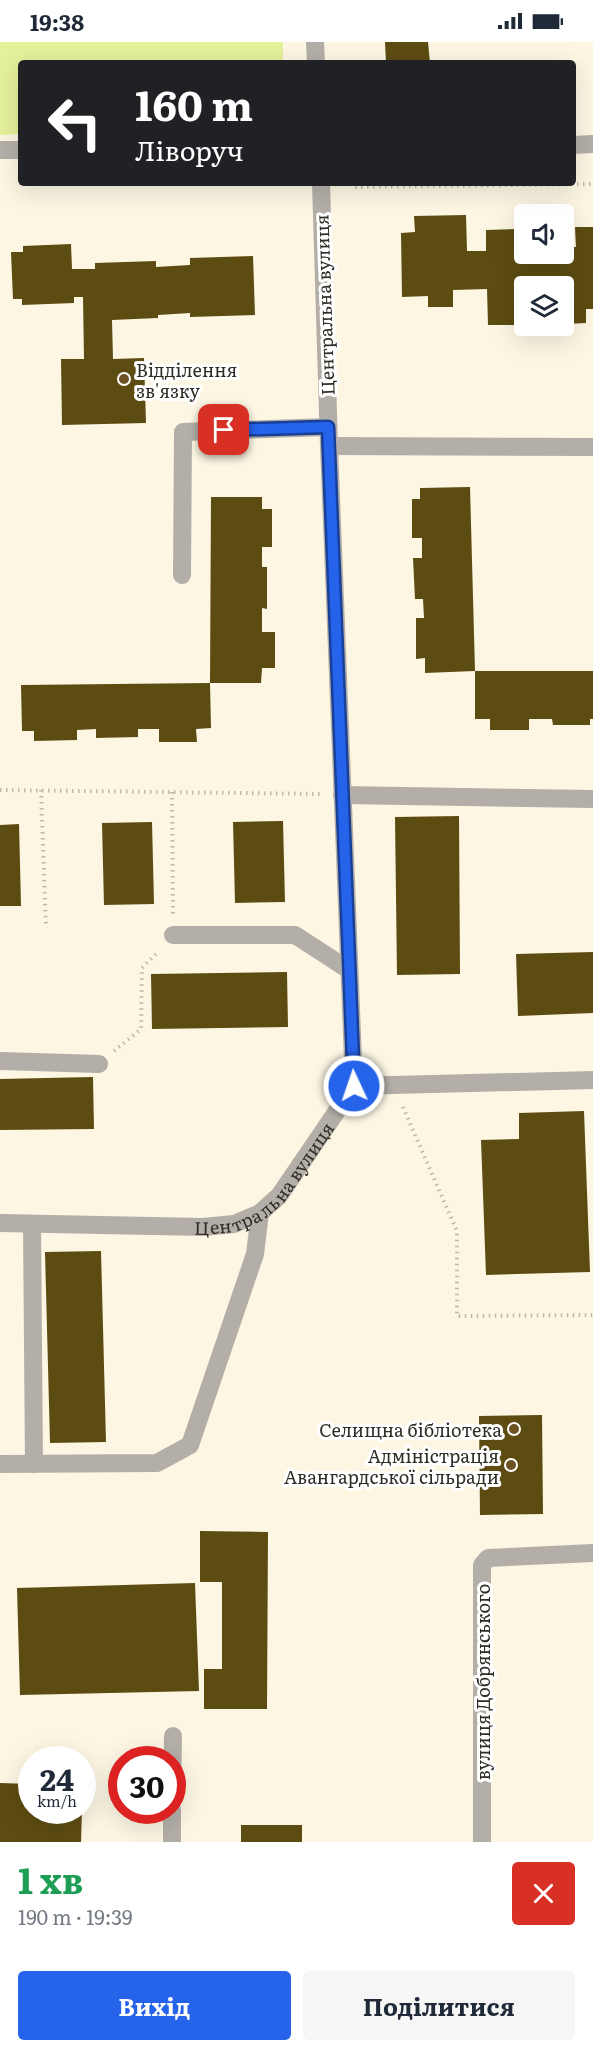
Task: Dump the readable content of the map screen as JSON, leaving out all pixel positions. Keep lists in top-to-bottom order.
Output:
{
  "streets": {
    "street": ["Центральна вулиця", "вулиця Добрянського"]
  },
  "places": ["Відділення зв'язку", "Селищна бібліотека", "Адміністрація Авангардської сільради"],
  "page": {
    "status": "19:38",
    "turn": ["160 m", "Ліворуч"],
    "speed": "24 km/h",
    "limit": "30",
    "heading": ["1 хв", "190 m · 19:39"],
    "buttons": ["Вихід", "Поділитися"]
  }
}
